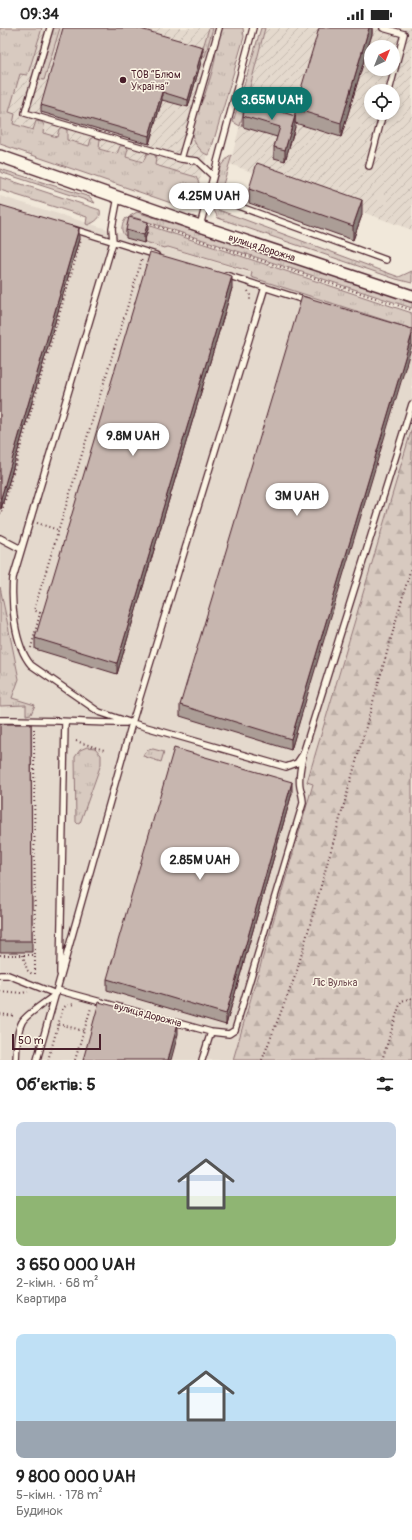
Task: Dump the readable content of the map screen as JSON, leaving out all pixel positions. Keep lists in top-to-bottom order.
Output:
{
  "streets": {
    "street": ["вулиця Дорожна"]
  },
  "parks": ["Ліс Вулька"],
  "places": ["ТОВ “Блюм Україна”"],
  "scale_bar": "50 m",
  "north": "top right",
  "page": {
    "status": "09:34",
    "price": [
      "3.65M UAH",
      "4.25M UAH",
      "9.8M UAH",
      "3M UAH",
      "2.85M UAH"
    ],
    "scale": "50 m",
    "heading": "Об’єктів: 5",
    "list": [
      {
        "name": "3 650 000 UAH",
        "note": "2-кімн. · 68 m² · Квартира"
      },
      {
        "name": "9 800 000 UAH",
        "note": "5-кімн. · 178 m² · Будинок"
      }
    ]
  }
}
